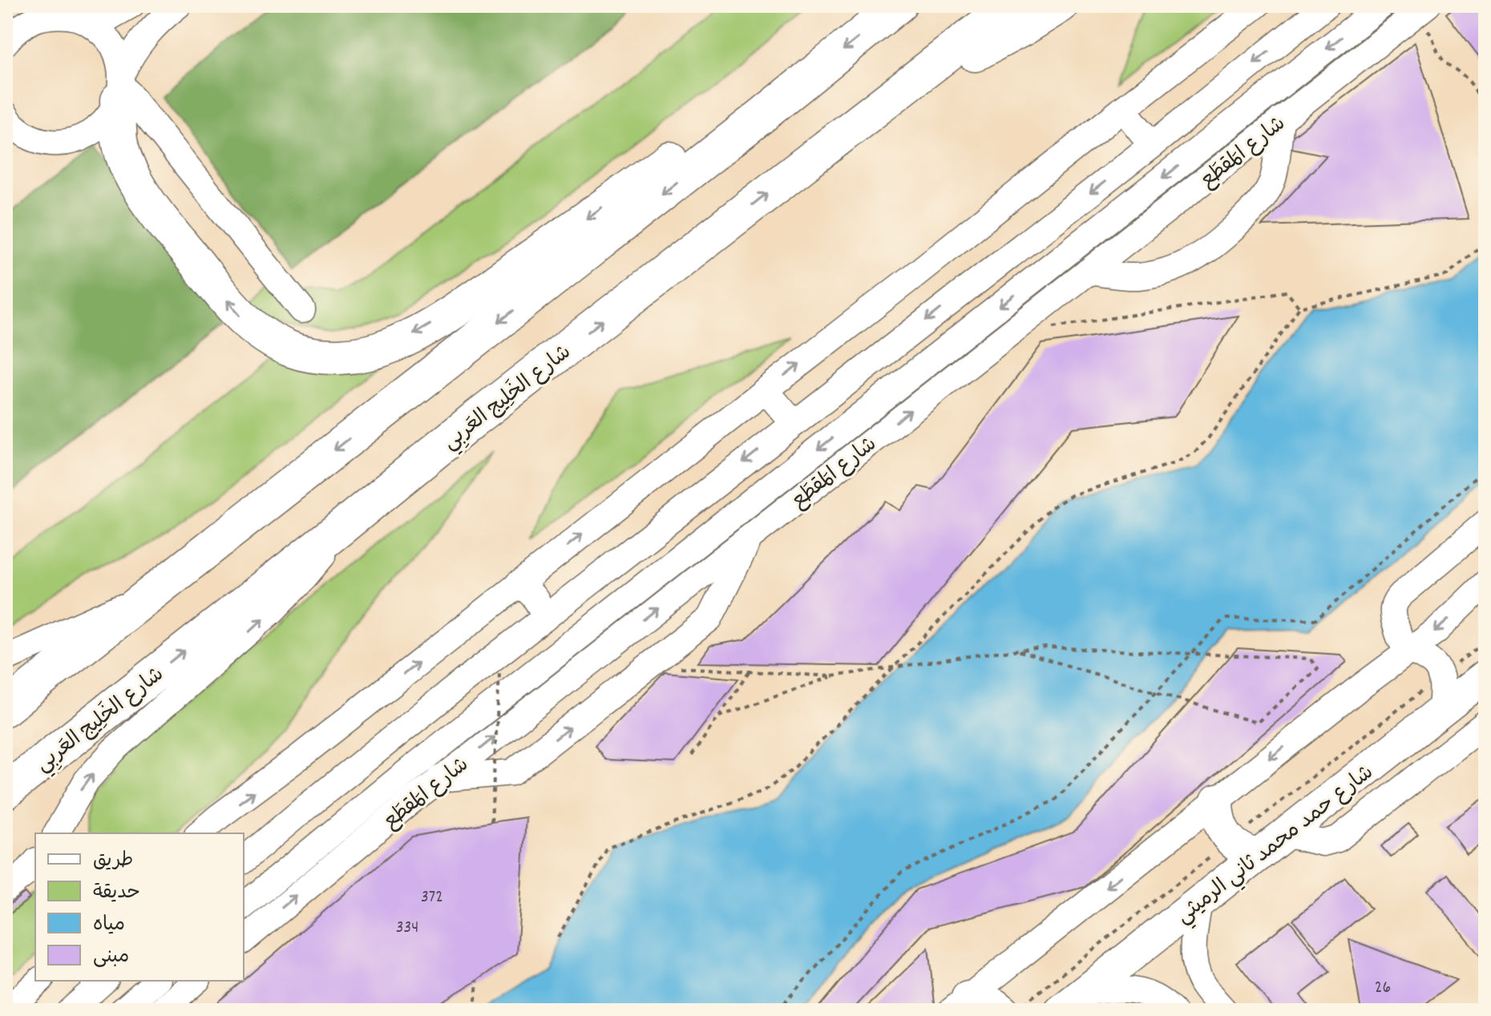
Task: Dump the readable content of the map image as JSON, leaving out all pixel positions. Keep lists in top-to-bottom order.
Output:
{
  "streets": {
    "highway": ["شارع الخَلِيج العَربِي"],
    "main road": ["شارع حمد محمد ثاني الرميثي"],
    "street": ["شارع المَقطَع"]
  },
  "house_numbers": ["372", "334", "26"],
  "legend": [
    "طريق",
    "حديقة",
    "مياه",
    "مبنى"
  ]
}
